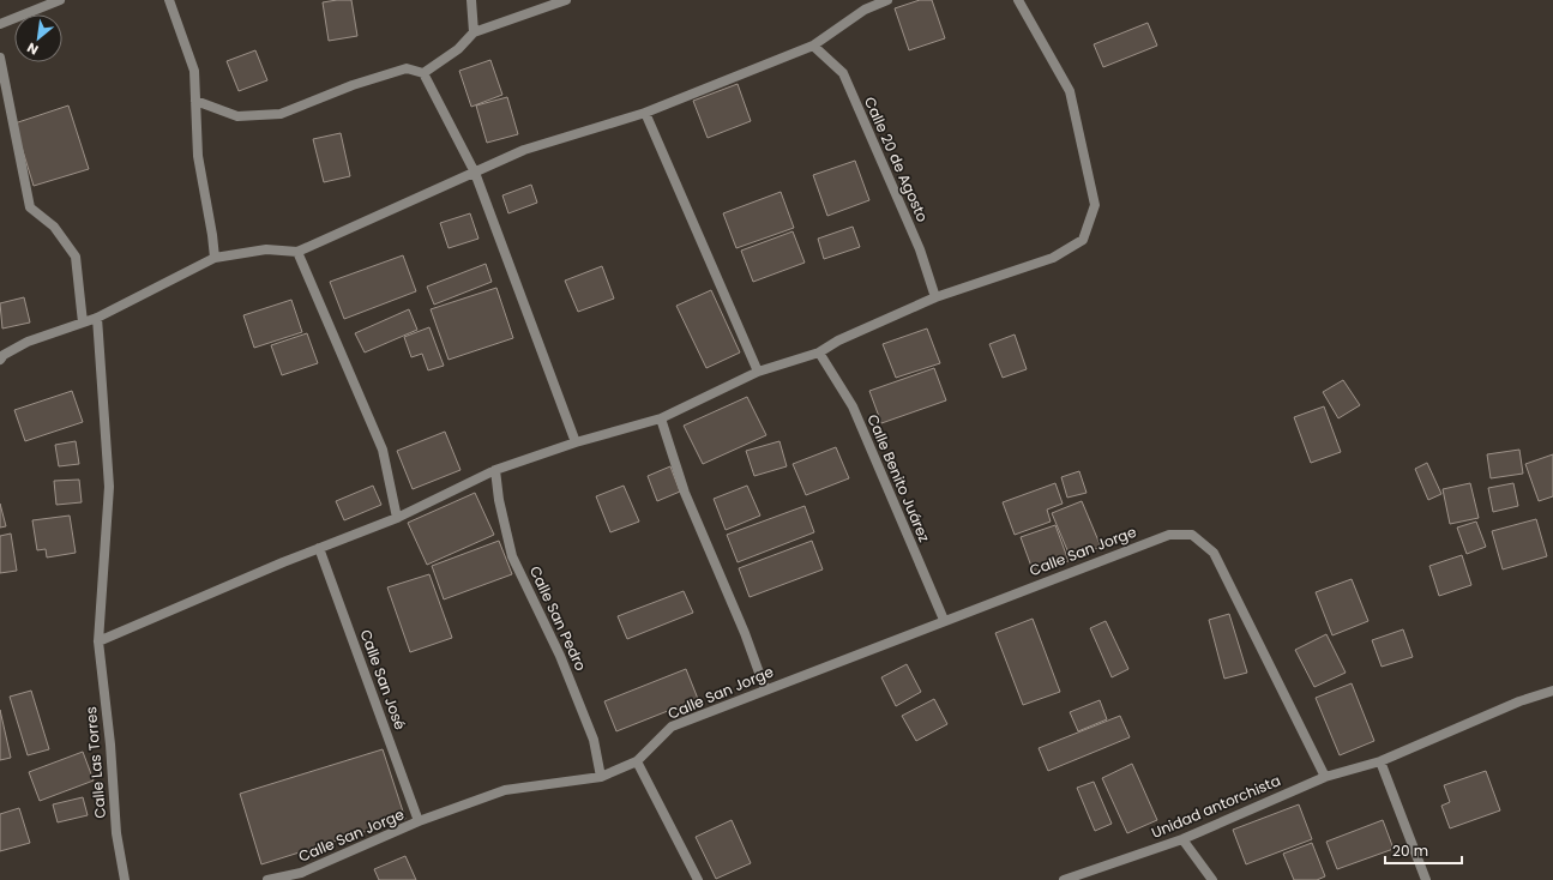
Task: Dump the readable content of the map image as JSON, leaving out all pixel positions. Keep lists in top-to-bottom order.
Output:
{
  "streets": {
    "street": [
      "Calle 20 de Agosto",
      "Calle Benito Juárez",
      "Calle San Jorge",
      "Calle San Pedro",
      "Calle San José",
      "Calle Las Torres",
      "Unidad antorchista"
    ]
  },
  "crossings": [
    ["Calle Benito Juárez", "Calle San Jorge"],
    ["Calle San Jorge", "Calle San Pedro"],
    ["Calle San Jorge", "Calle San José"],
    ["Calle San Jorge", "Unidad antorchista"]
  ],
  "scale_bar": "20 m",
  "north": "bottom left"
}
